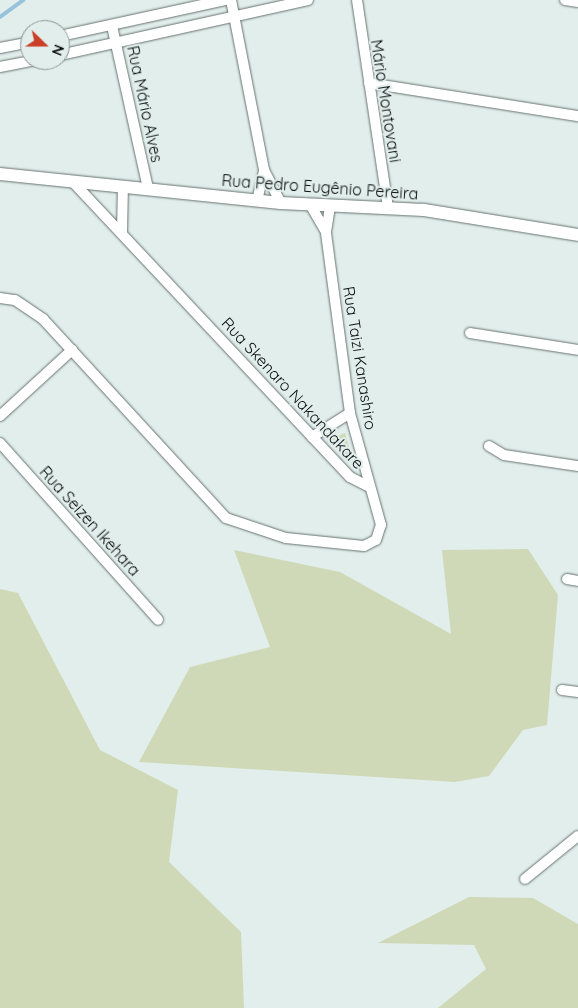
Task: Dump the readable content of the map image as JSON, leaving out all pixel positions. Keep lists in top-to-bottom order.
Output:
{
  "streets": {
    "street": [
      "Mário Montovani",
      "Rua Mário Alves",
      "Rua Pedro Eugênio Pereira",
      "Rua Taizi Kanashiro",
      "Rua Skenaro Nakandakare",
      "Rua Seizen Ikehara"
    ]
  },
  "crossings": [
    ["Mário Montovani", "Rua Pedro Eugênio Pereira"],
    ["Rua Mário Alves", "Rua Pedro Eugênio Pereira"],
    ["Rua Pedro Eugênio Pereira", "Rua Taizi Kanashiro"],
    ["Rua Pedro Eugênio Pereira", "Rua Skenaro Nakandakare"],
    ["Rua Taizi Kanashiro", "Rua Skenaro Nakandakare"]
  ],
  "north": "right"
}
